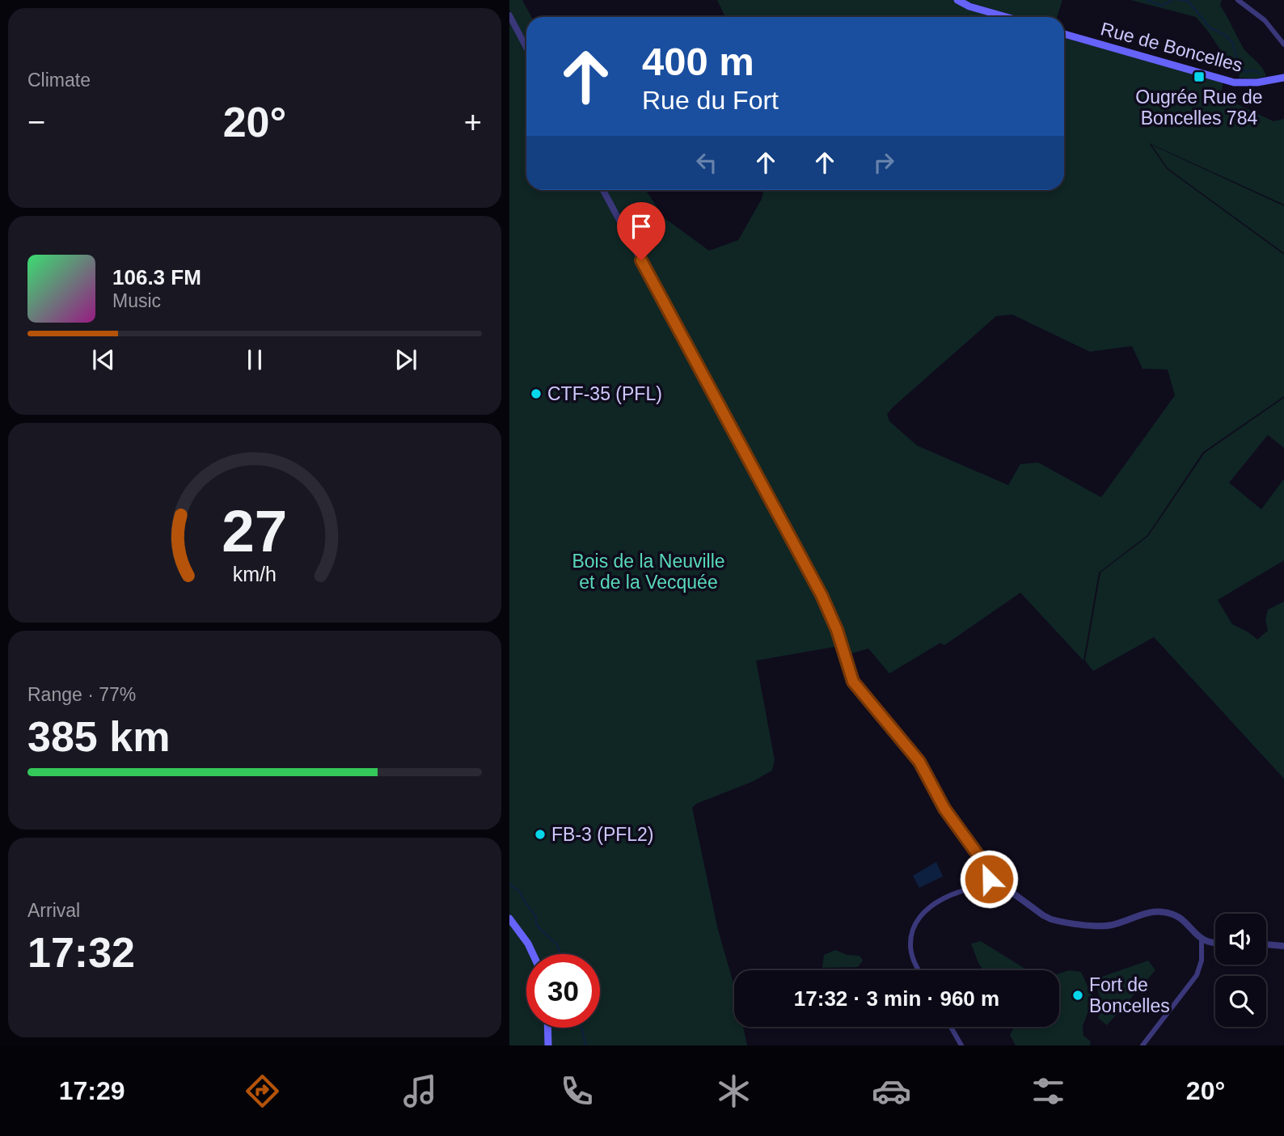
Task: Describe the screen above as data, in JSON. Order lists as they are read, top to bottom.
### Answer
{
  "streets": {
    "main road": ["Rue de Boncelles"]
  },
  "parks": ["Bois de la Neuville et de la Vecquée"],
  "places": {
    "transit": ["Ougrée Rue de Boncelles 784"],
    "other": ["CTF-35 (PFL)", "FB-3 (PFL2)", "Fort de Boncelles"]
  },
  "page": {
    "tile": [
      "Climate",
      ["Range · 77%", "385 km"],
      ["Arrival", "17:32"]
    ],
    "turn": ["400 m", "Rue du Fort"],
    "heat": ["−", "20°", "+"],
    "song": ["106.3 FM", "Music"],
    "limit": "30",
    "trip": "17:32 · 3 min · 960 m",
    "tabs": ["17:29", "20°"],
    "gauge": ["27", "km/h"]
  }
}
